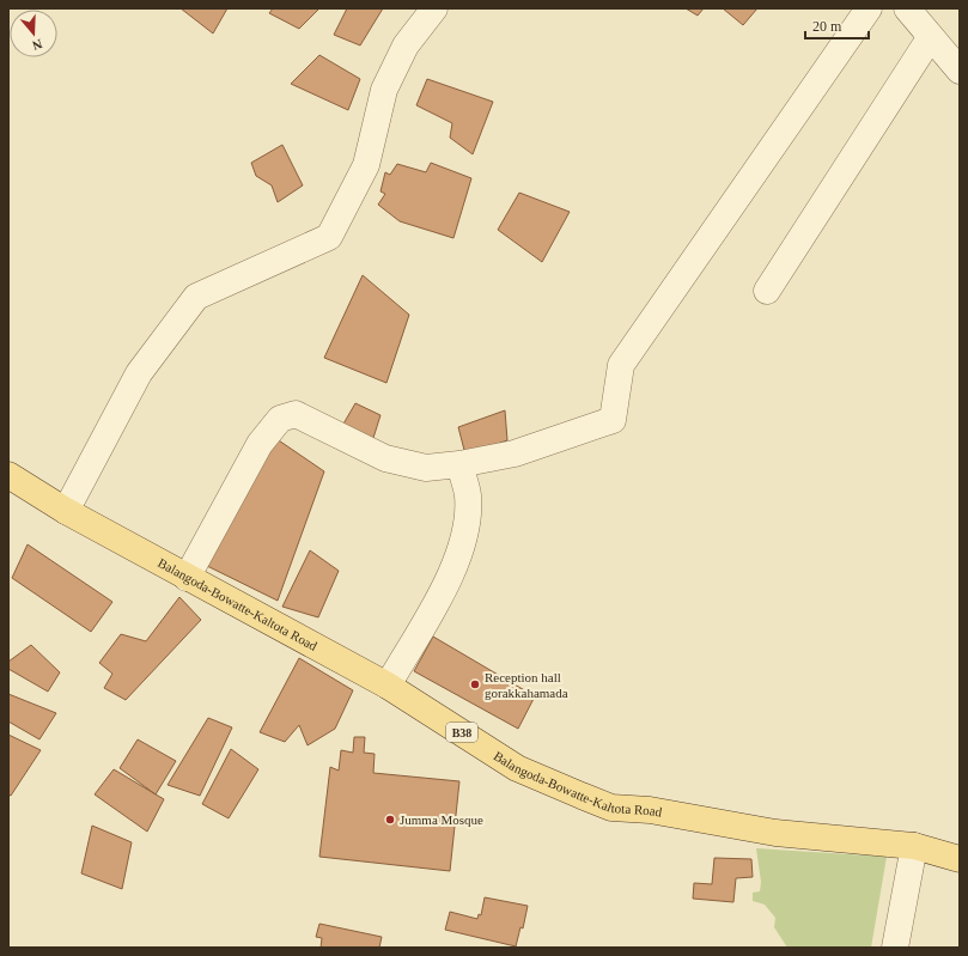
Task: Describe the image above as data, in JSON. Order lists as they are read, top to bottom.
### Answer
{
  "streets": {
    "main road": ["Balangoda-Bowatte-Kaltota Road", "B38"]
  },
  "places": ["Reception hall gorakkahamada", "Jumma Mosque"],
  "scale_bar": "20 m",
  "north": "bottom"
}
